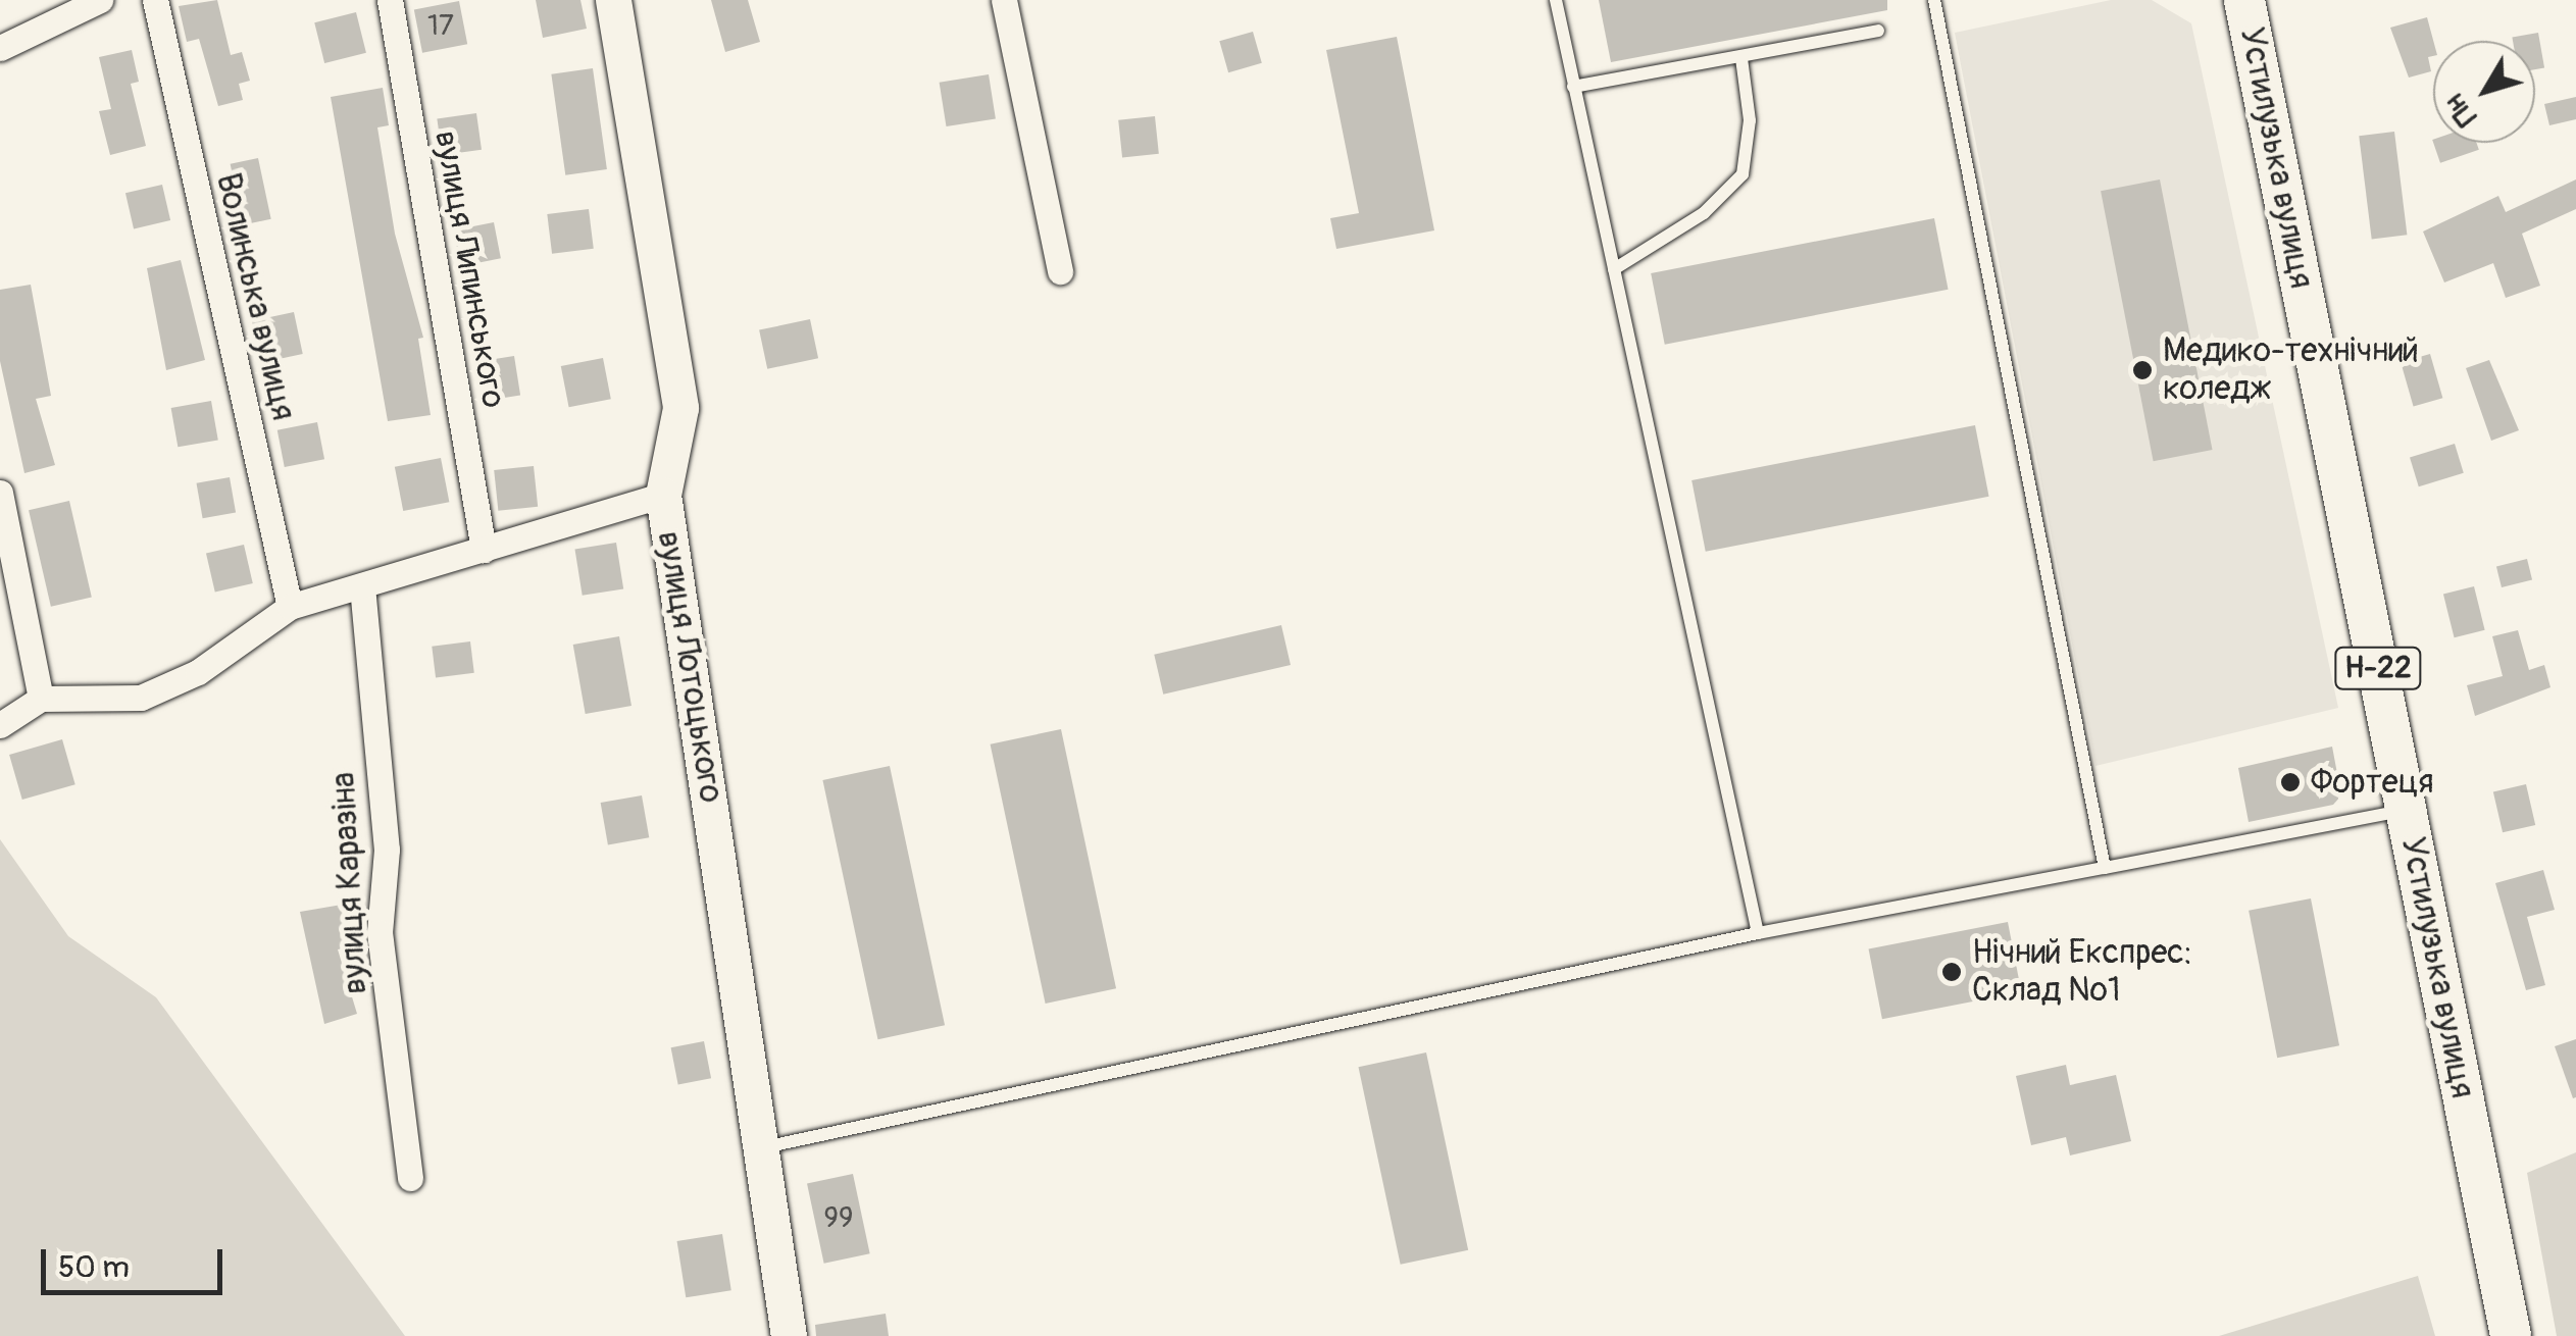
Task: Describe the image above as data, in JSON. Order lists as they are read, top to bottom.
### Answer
{
  "streets": {
    "main road": ["Устилузька вулиця", "Н-22"],
    "street": [
      "вулиця Липинського",
      "Волинська вулиця",
      "вулиця Лотоцького",
      "вулиця Каразіна"
    ]
  },
  "places": ["Медико-технічний коледж", "Фортеця", "Нічний Експрес: Склад №1"],
  "house_numbers": ["17", "99"],
  "scale_bar": "50 m",
  "north": "bottom left"
}
